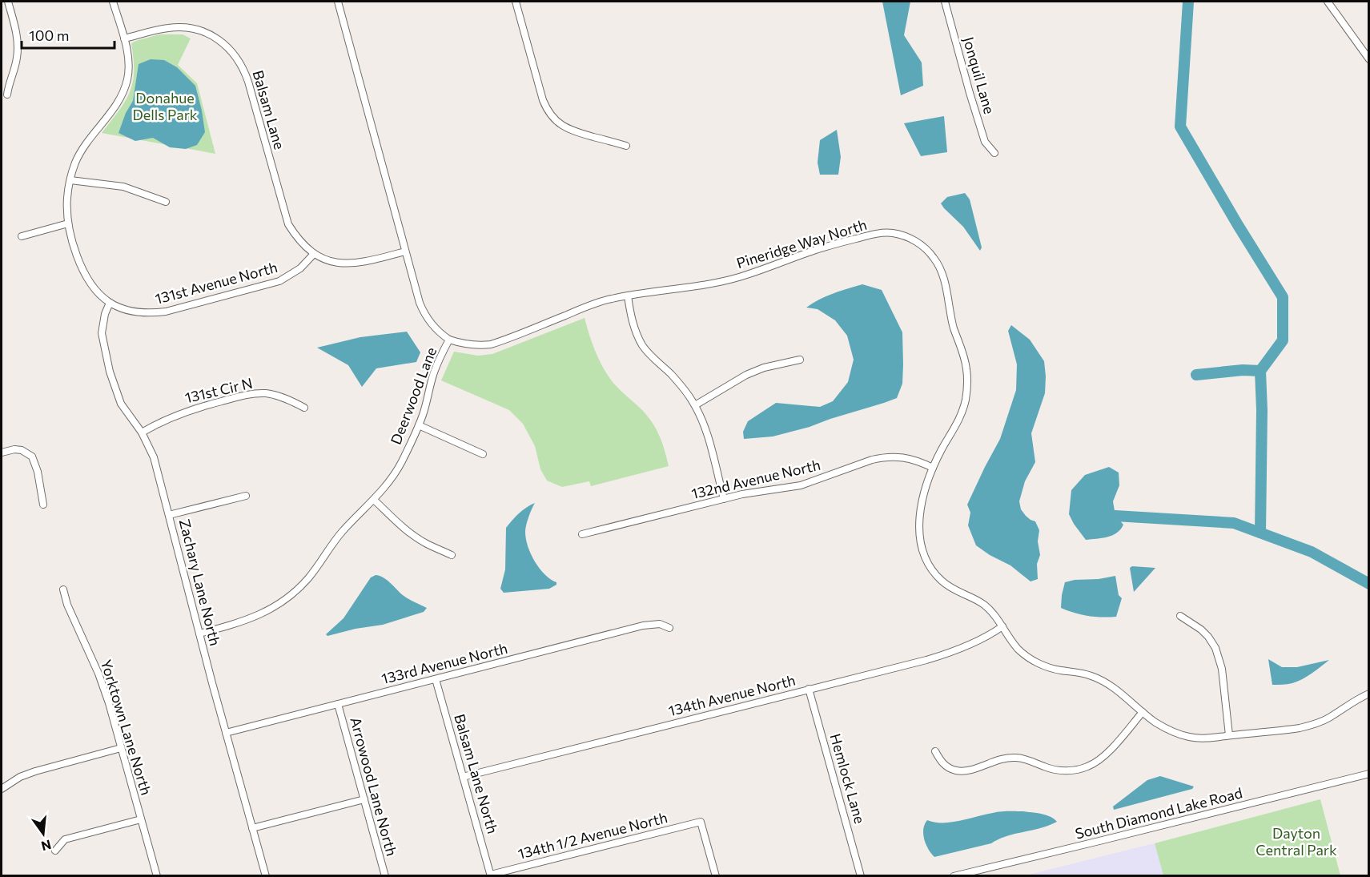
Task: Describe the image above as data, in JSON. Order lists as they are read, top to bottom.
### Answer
{
  "streets": {
    "street": [
      "Jonquil Lane",
      "Balsam Lane",
      "Pineridge Way North",
      "131st Avenue North",
      "131st Cir N",
      "Deerwood Lane",
      "132nd Avenue North",
      "Zachary Lane North",
      "133rd Avenue North",
      "134th Avenue North",
      "Yorktown Lane North",
      "Balsam Lane North",
      "Hemlock Lane",
      "Arrowood Lane North",
      "South Diamond Lake Road",
      "134th 1/2 Avenue North"
    ]
  },
  "crossings": [
    ["Balsam Lane", "131st Avenue North"],
    ["Pineridge Way North", "Deerwood Lane"],
    ["Pineridge Way North", "132nd Avenue North"],
    ["Pineridge Way North", "134th Avenue North"],
    ["131st Avenue North", "Zachary Lane North"],
    ["131st Cir N", "Zachary Lane North"],
    ["Deerwood Lane", "Zachary Lane North"],
    ["Zachary Lane North", "133rd Avenue North"],
    ["133rd Avenue North", "Balsam Lane North"],
    ["133rd Avenue North", "Arrowood Lane North"],
    ["134th Avenue North", "Balsam Lane North"],
    ["134th Avenue North", "Hemlock Lane"],
    ["Balsam Lane North", "134th 1/2 Avenue North"]
  ],
  "parks": ["Donahue Dells Park", "Dayton Central Park"],
  "scale_bar": "100 m",
  "north": "bottom"
}
